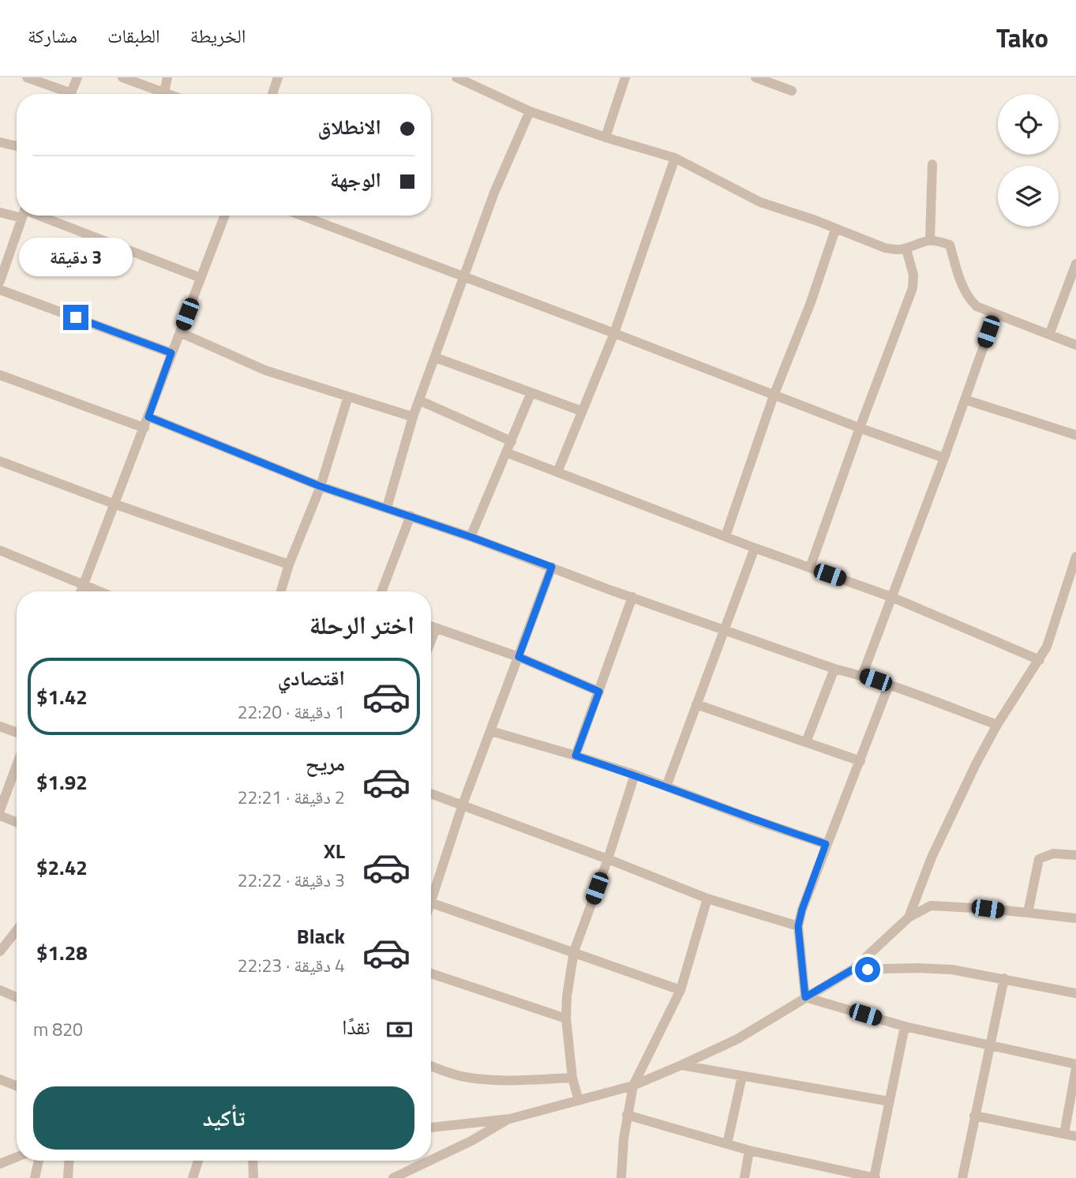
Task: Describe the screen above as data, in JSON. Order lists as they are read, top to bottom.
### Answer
{
  "page": {
    "header": "Tako",
    "nav": ["الخريطة", "الطبقات", "مشاركة"],
    "banner": ["الانطلاق", "الوجهة"],
    "bubble": "3 دقيقة",
    "heading": "اختر الرحلة",
    "list": [
      {
        "name": "اقتصادي",
        "note": "1 دقيقة · 22:20",
        "value": "$1.42"
      },
      {
        "name": "مريح",
        "note": "2 دقيقة · 22:21",
        "value": "$1.92"
      },
      {
        "name": "XL",
        "note": "3 دقيقة · 22:22",
        "value": "$2.42"
      },
      {
        "name": "Black",
        "note": "4 دقيقة · 22:23",
        "value": "$1.28"
      }
    ],
    "pay": ["نقدًا", "820 m"],
    "buttons": "تأكيد"
  }
}
